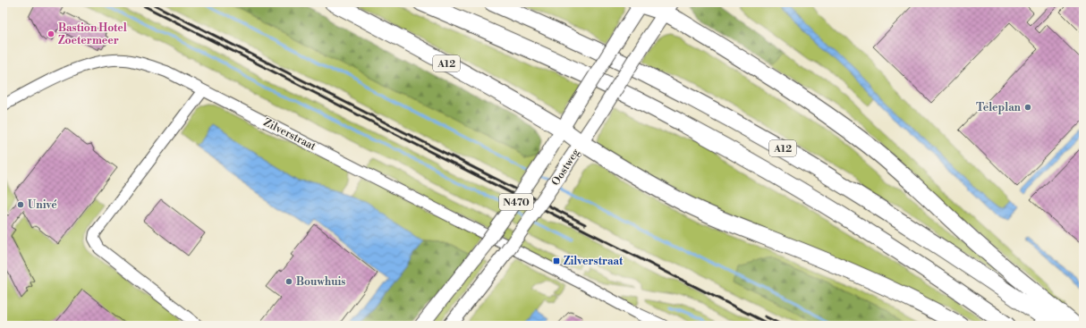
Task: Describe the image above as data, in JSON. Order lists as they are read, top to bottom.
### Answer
{
  "streets": {
    "highway": ["A12"],
    "main road": ["Oostweg", "N470"],
    "street": ["Zilverstraat"]
  },
  "crossings": [
    ["A12", "Oostweg"]
  ],
  "places": {
    "other": [
      "Bastion Hotel Zoetermeer",
      "Teleplan",
      "Univé",
      "Bouwhuis"
    ],
    "transit": ["Zilverstraat"]
  }
}
